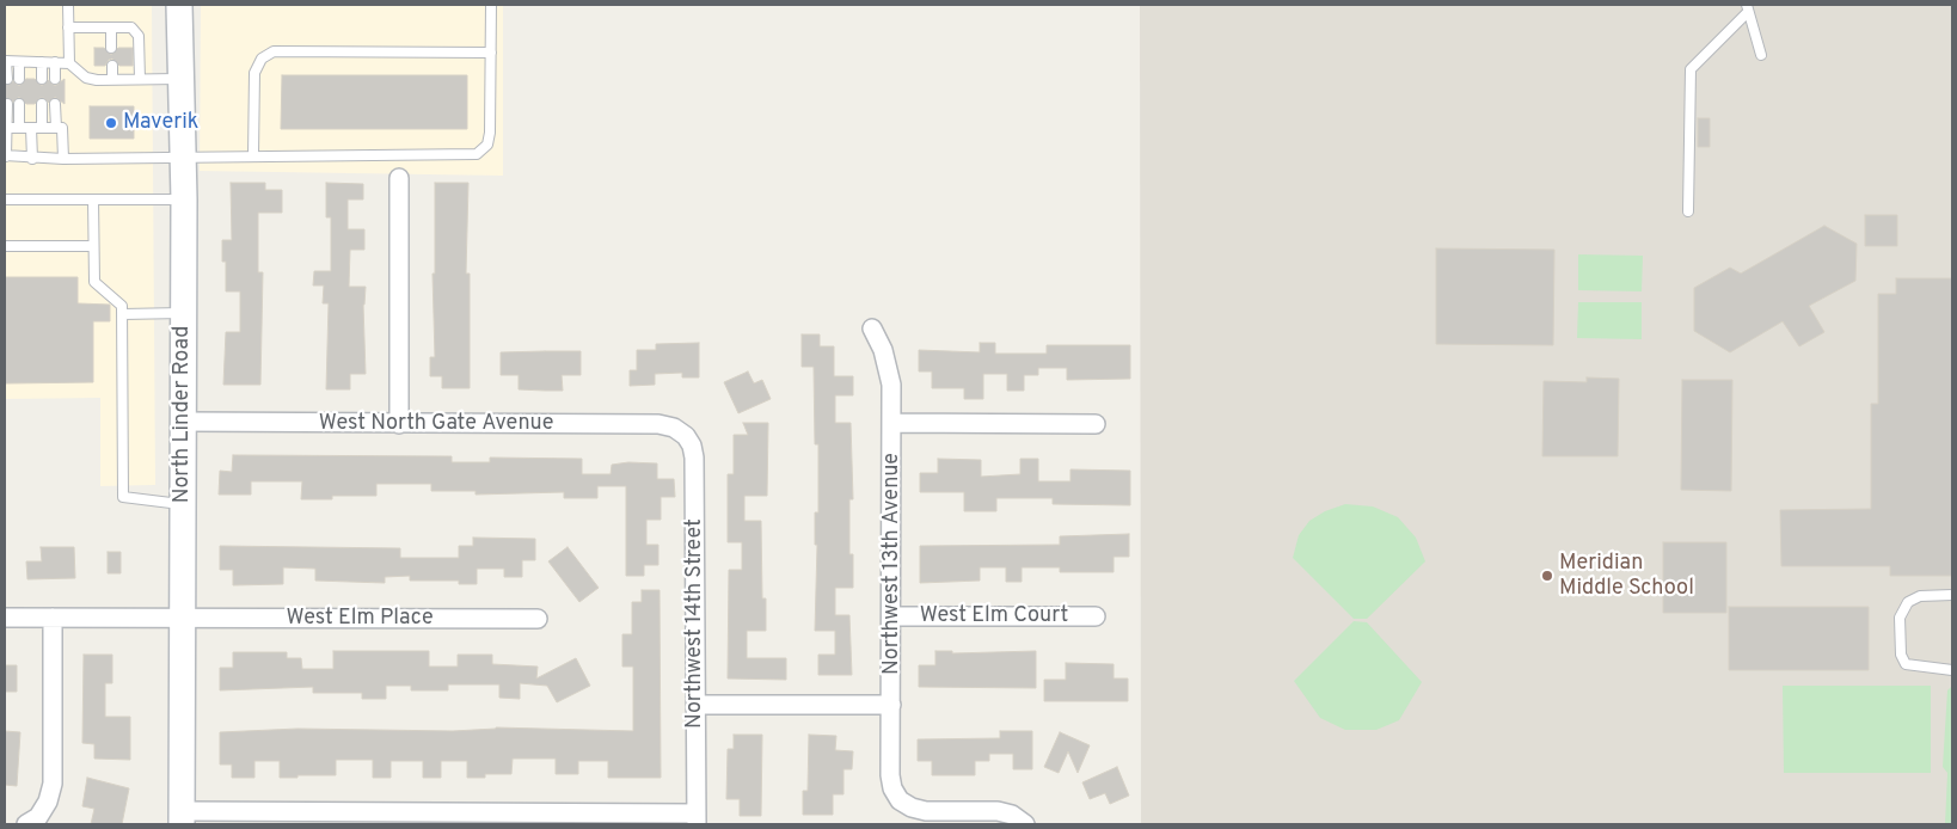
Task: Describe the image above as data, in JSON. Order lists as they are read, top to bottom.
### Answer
{
  "streets": {
    "main road": ["North Linder Road"],
    "street": [
      "West North Gate Avenue",
      "Northwest 13th Avenue",
      "West Elm Court",
      "West Elm Place",
      "Northwest 14th Street"
    ]
  },
  "crossings": [
    ["North Linder Road", "West North Gate Avenue"],
    ["North Linder Road", "West Elm Place"],
    ["West North Gate Avenue", "Northwest 14th Street"],
    ["Northwest 13th Avenue", "West Elm Court"]
  ],
  "places": ["Maverik", "Meridian Middle School"]
}
